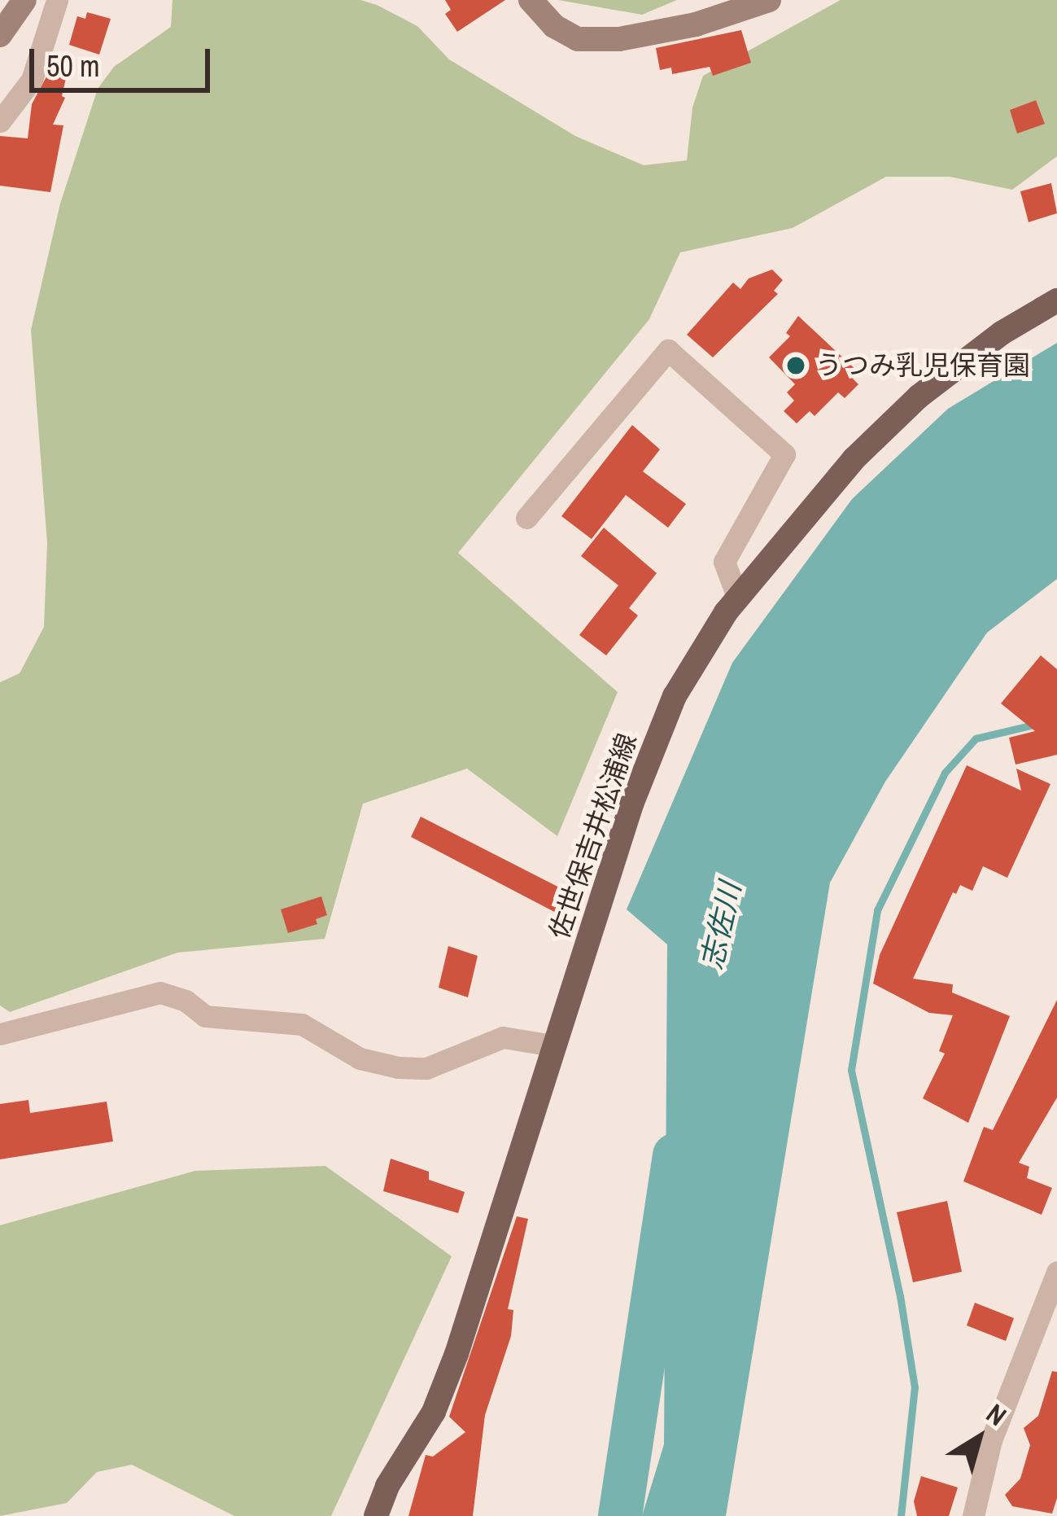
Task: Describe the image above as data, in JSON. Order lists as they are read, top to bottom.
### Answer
{
  "streets": {
    "main road": ["佐世保吉井松浦線"]
  },
  "water": ["志佐川"],
  "places": ["うつみ乳児保育園"],
  "scale_bar": "50 m",
  "north": "top right"
}
